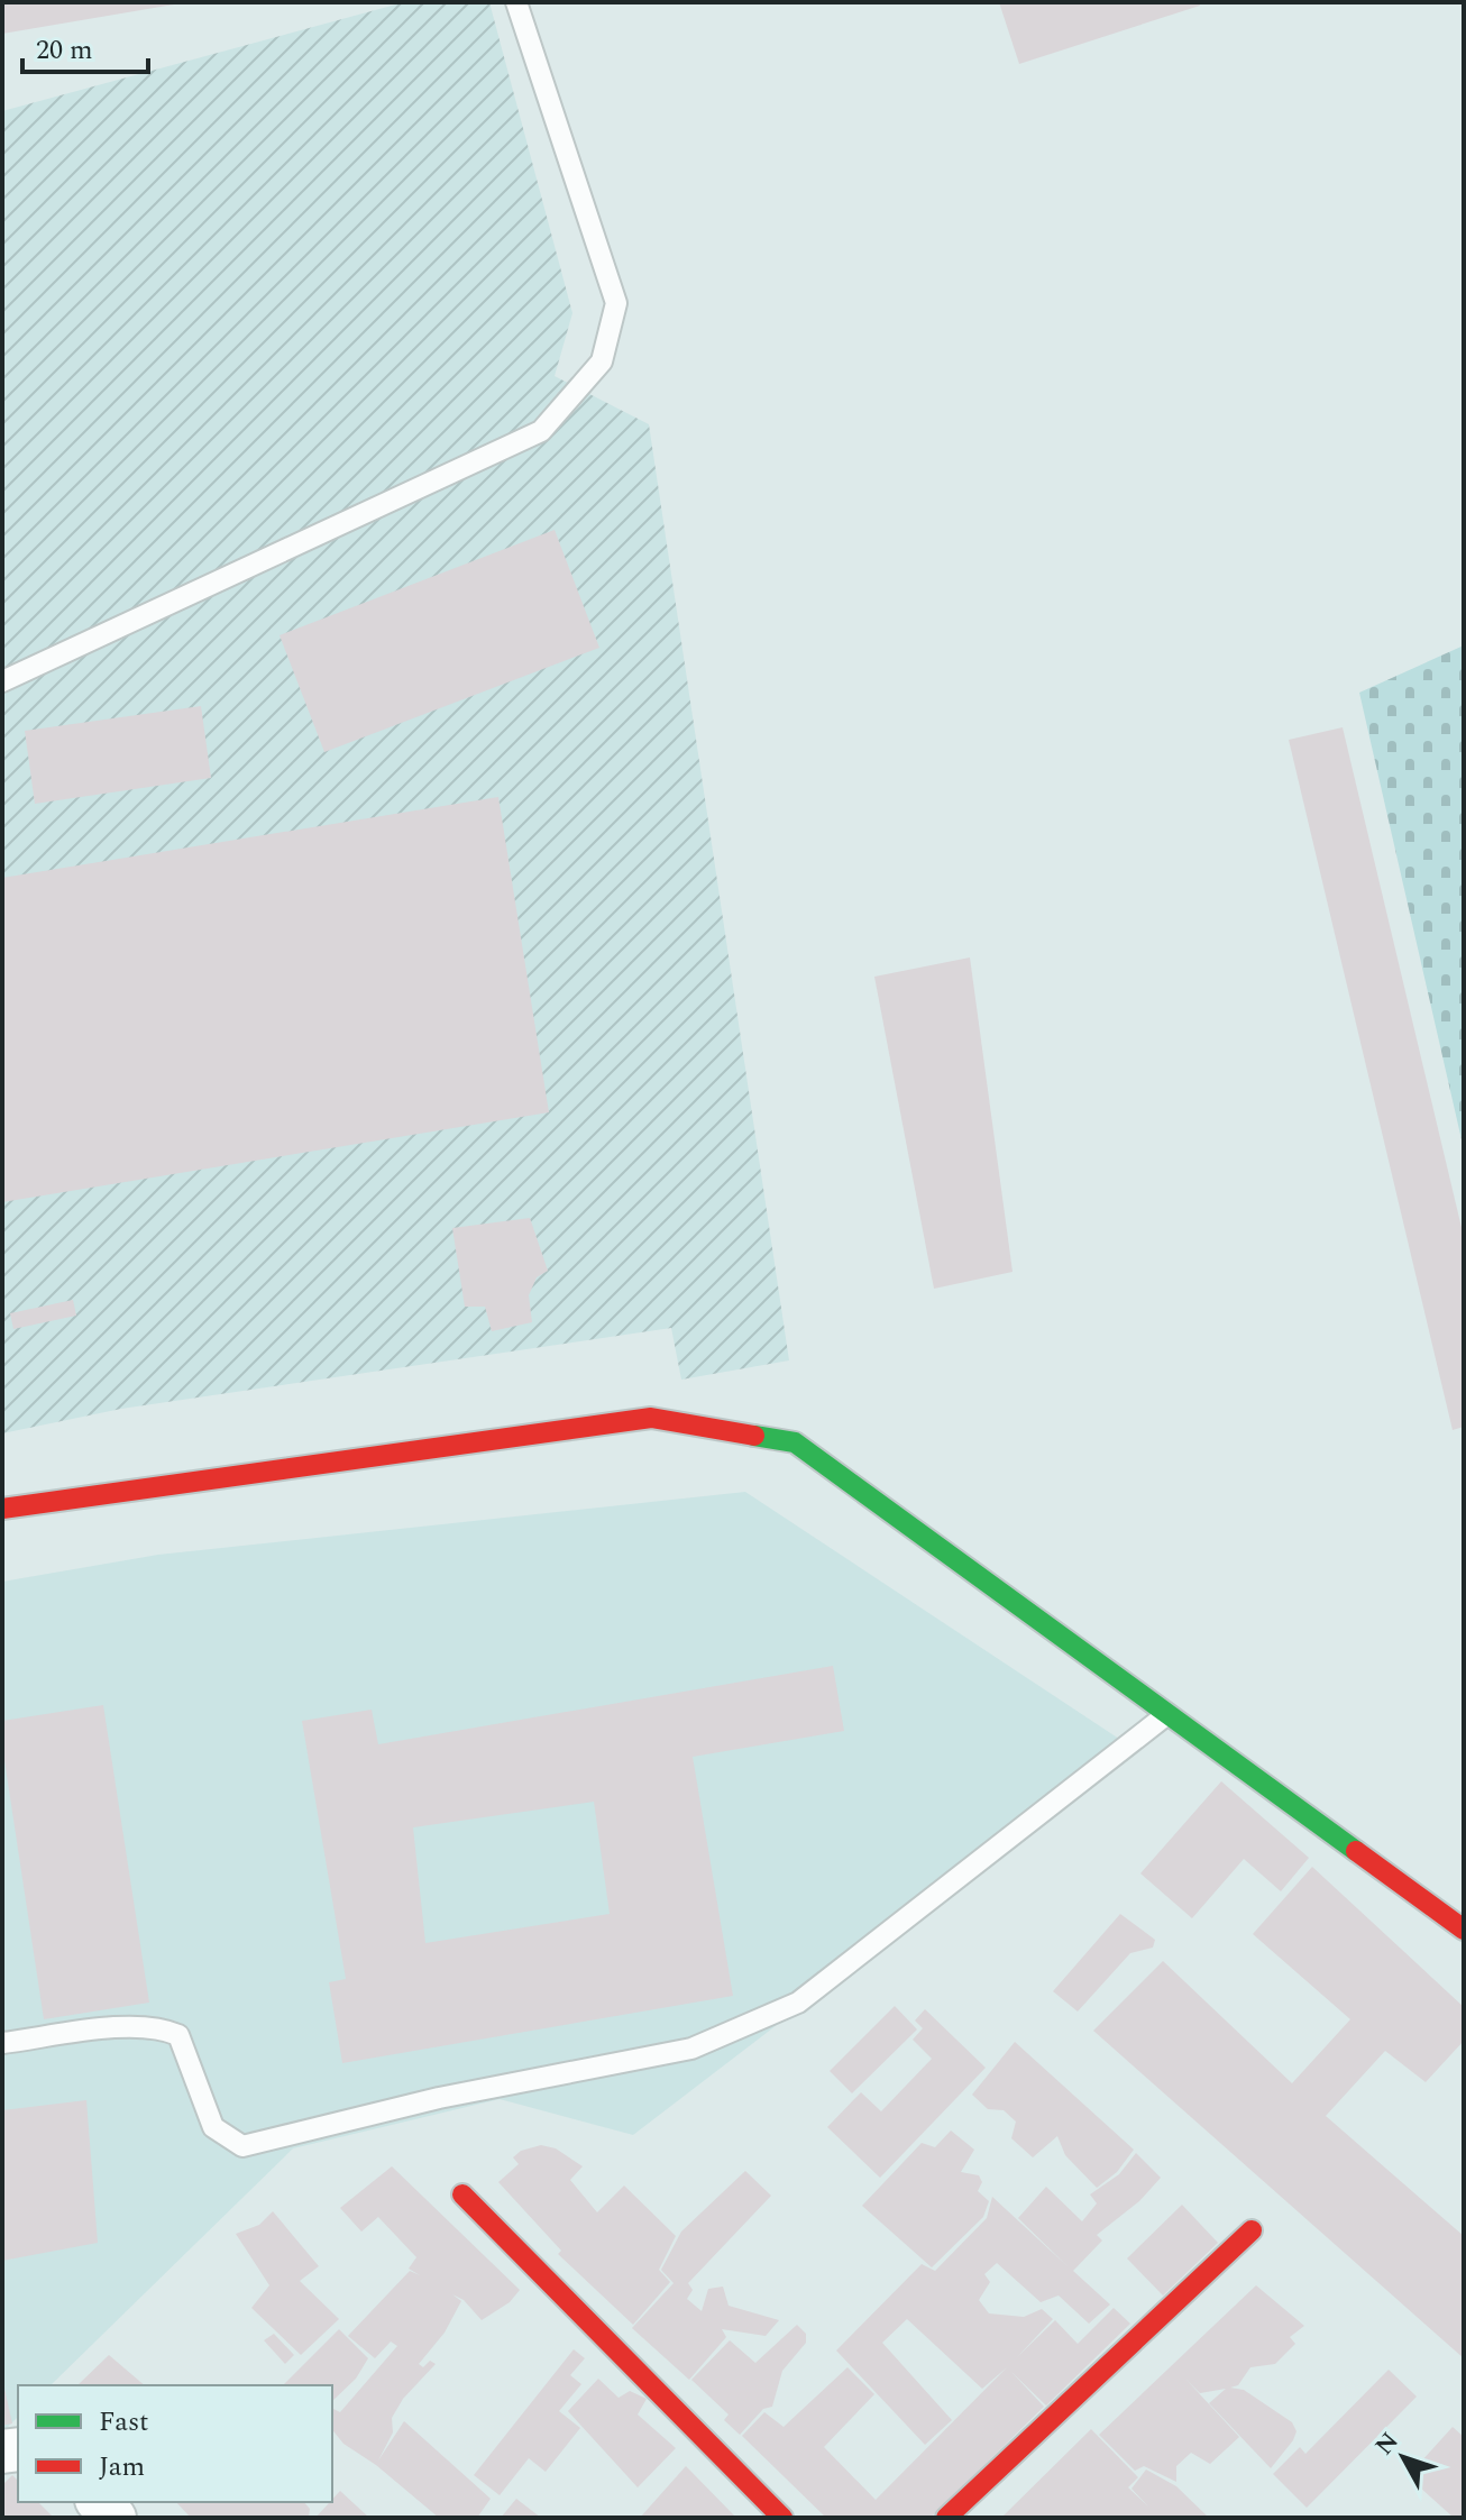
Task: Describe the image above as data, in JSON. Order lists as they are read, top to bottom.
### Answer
{
  "legend": ["Fast", "Jam"],
  "scale_bar": "20 m",
  "north": "top left"
}
